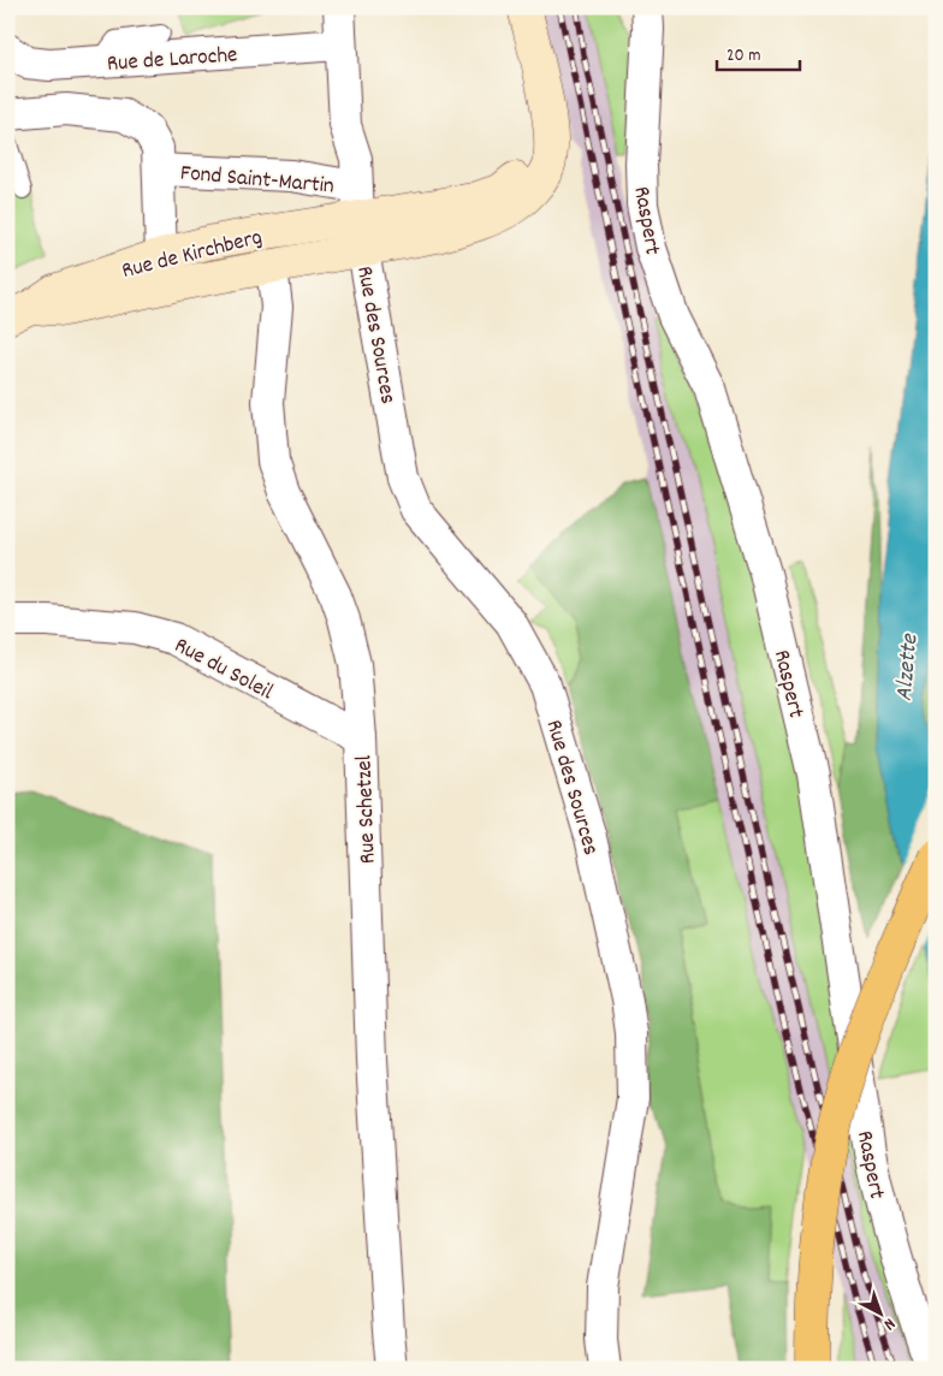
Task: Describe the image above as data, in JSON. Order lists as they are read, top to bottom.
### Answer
{
  "streets": {
    "main road": ["Rue de Kirchberg"],
    "street": [
      "Rue de Laroche",
      "Fond Saint-Martin",
      "Raspert",
      "Rue des Sources",
      "Rue du Soleil",
      "Rue Schetzel"
    ]
  },
  "crossings": [
    ["Fond Saint-Martin", "Rue de Kirchberg"],
    ["Rue de Kirchberg", "Rue des Sources"],
    ["Rue de Kirchberg", "Rue Schetzel"],
    ["Rue du Soleil", "Rue Schetzel"]
  ],
  "water": ["Alzette"],
  "scale_bar": "20 m",
  "north": "bottom right"
}
